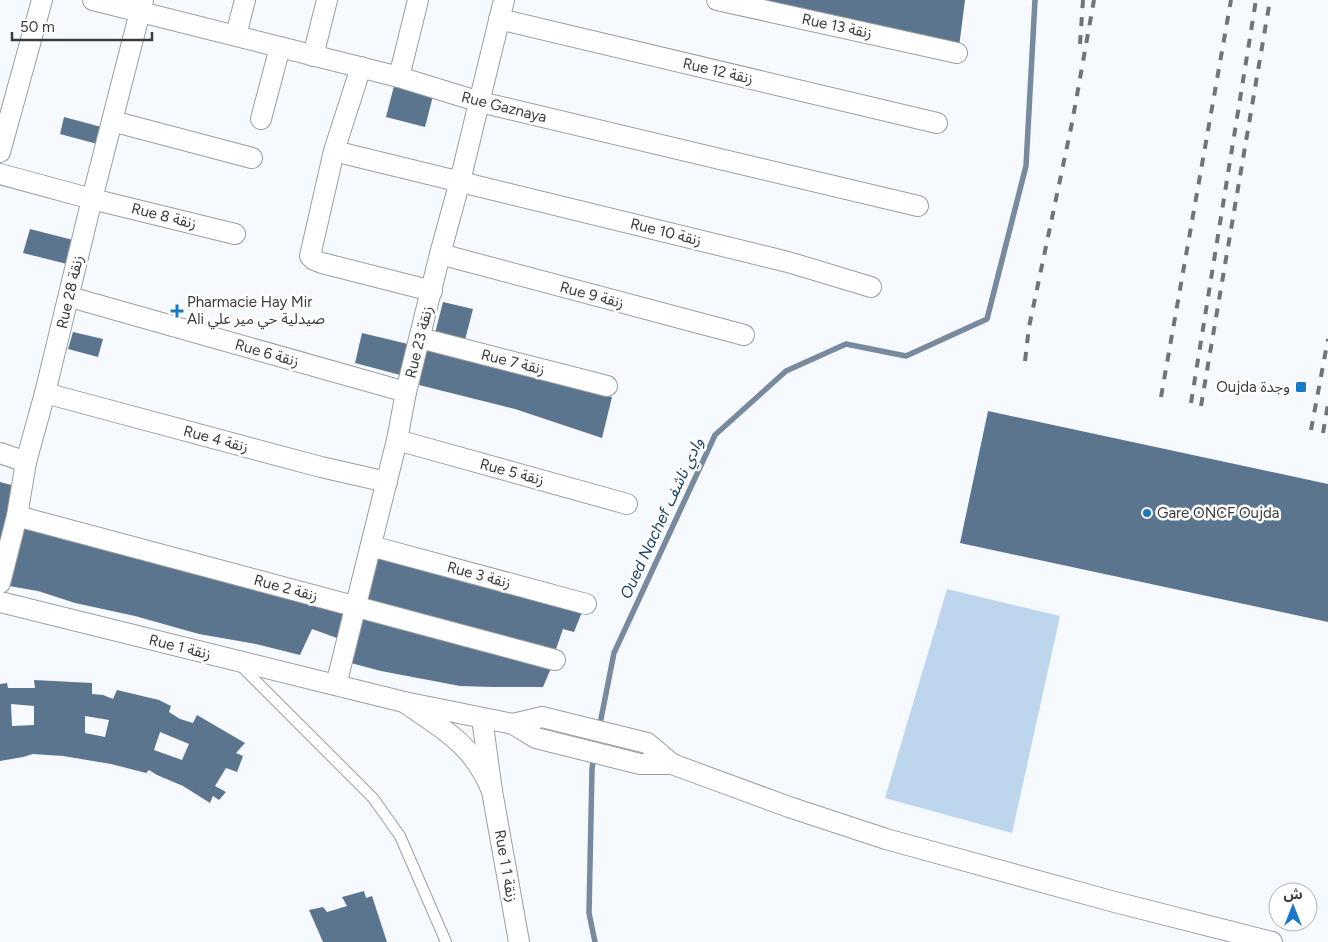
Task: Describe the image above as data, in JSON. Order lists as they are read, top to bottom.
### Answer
{
  "streets": {
    "street": [
      "Rue 13 زنقة",
      "Rue 12 زنقة",
      "Rue Gaznaya",
      "Rue 8 زنقة",
      "Rue 10 زنقة",
      "Rue 28 زنقة",
      "Rue 9 زنقة",
      "Rue 23 زنقة",
      "Rue 6 زنقة",
      "Rue 7 زنقة",
      "Rue 4 زنقة",
      "Rue 5 زنقة",
      "Rue 3 زنقة",
      "Rue 2 زنقة",
      "Rue زنقة 1",
      "Rue 1 زنقة 1"
    ]
  },
  "crossings": [
    ["Rue 12 زنقة", "Rue 23 زنقة"],
    ["Rue Gaznaya", "Rue 28 زنقة"],
    ["Rue Gaznaya", "Rue 23 زنقة"],
    ["Rue 8 زنقة", "Rue 28 زنقة"],
    ["Rue 10 زنقة", "Rue 23 زنقة"],
    ["Rue 28 زنقة", "Rue 6 زنقة"],
    ["Rue 28 زنقة", "Rue 4 زنقة"],
    ["Rue 28 زنقة", "Rue 2 زنقة"],
    ["Rue 9 زنقة", "Rue 23 زنقة"],
    ["Rue 23 زنقة", "Rue 6 زنقة"],
    ["Rue 23 زنقة", "Rue 7 زنقة"],
    ["Rue 23 زنقة", "Rue 4 زنقة"],
    ["Rue 23 زنقة", "Rue 5 زنقة"],
    ["Rue 23 زنقة", "Rue 3 زنقة"],
    ["Rue 23 زنقة", "Rue 2 زنقة"],
    ["Rue 23 زنقة", "Rue زنقة 1"],
    ["Rue زنقة 1", "Rue 1 زنقة 1"]
  ],
  "water": ["Oued Nachef وادي ناشف"],
  "places": {
    "health": ["Pharmacie Hay Mir Ali صيدلية حي مير علي"],
    "transit": ["Oujda وجدة"],
    "other": ["Gare ONCF Oujda"]
  },
  "scale_bar": "50 m",
  "north": "top"
}
